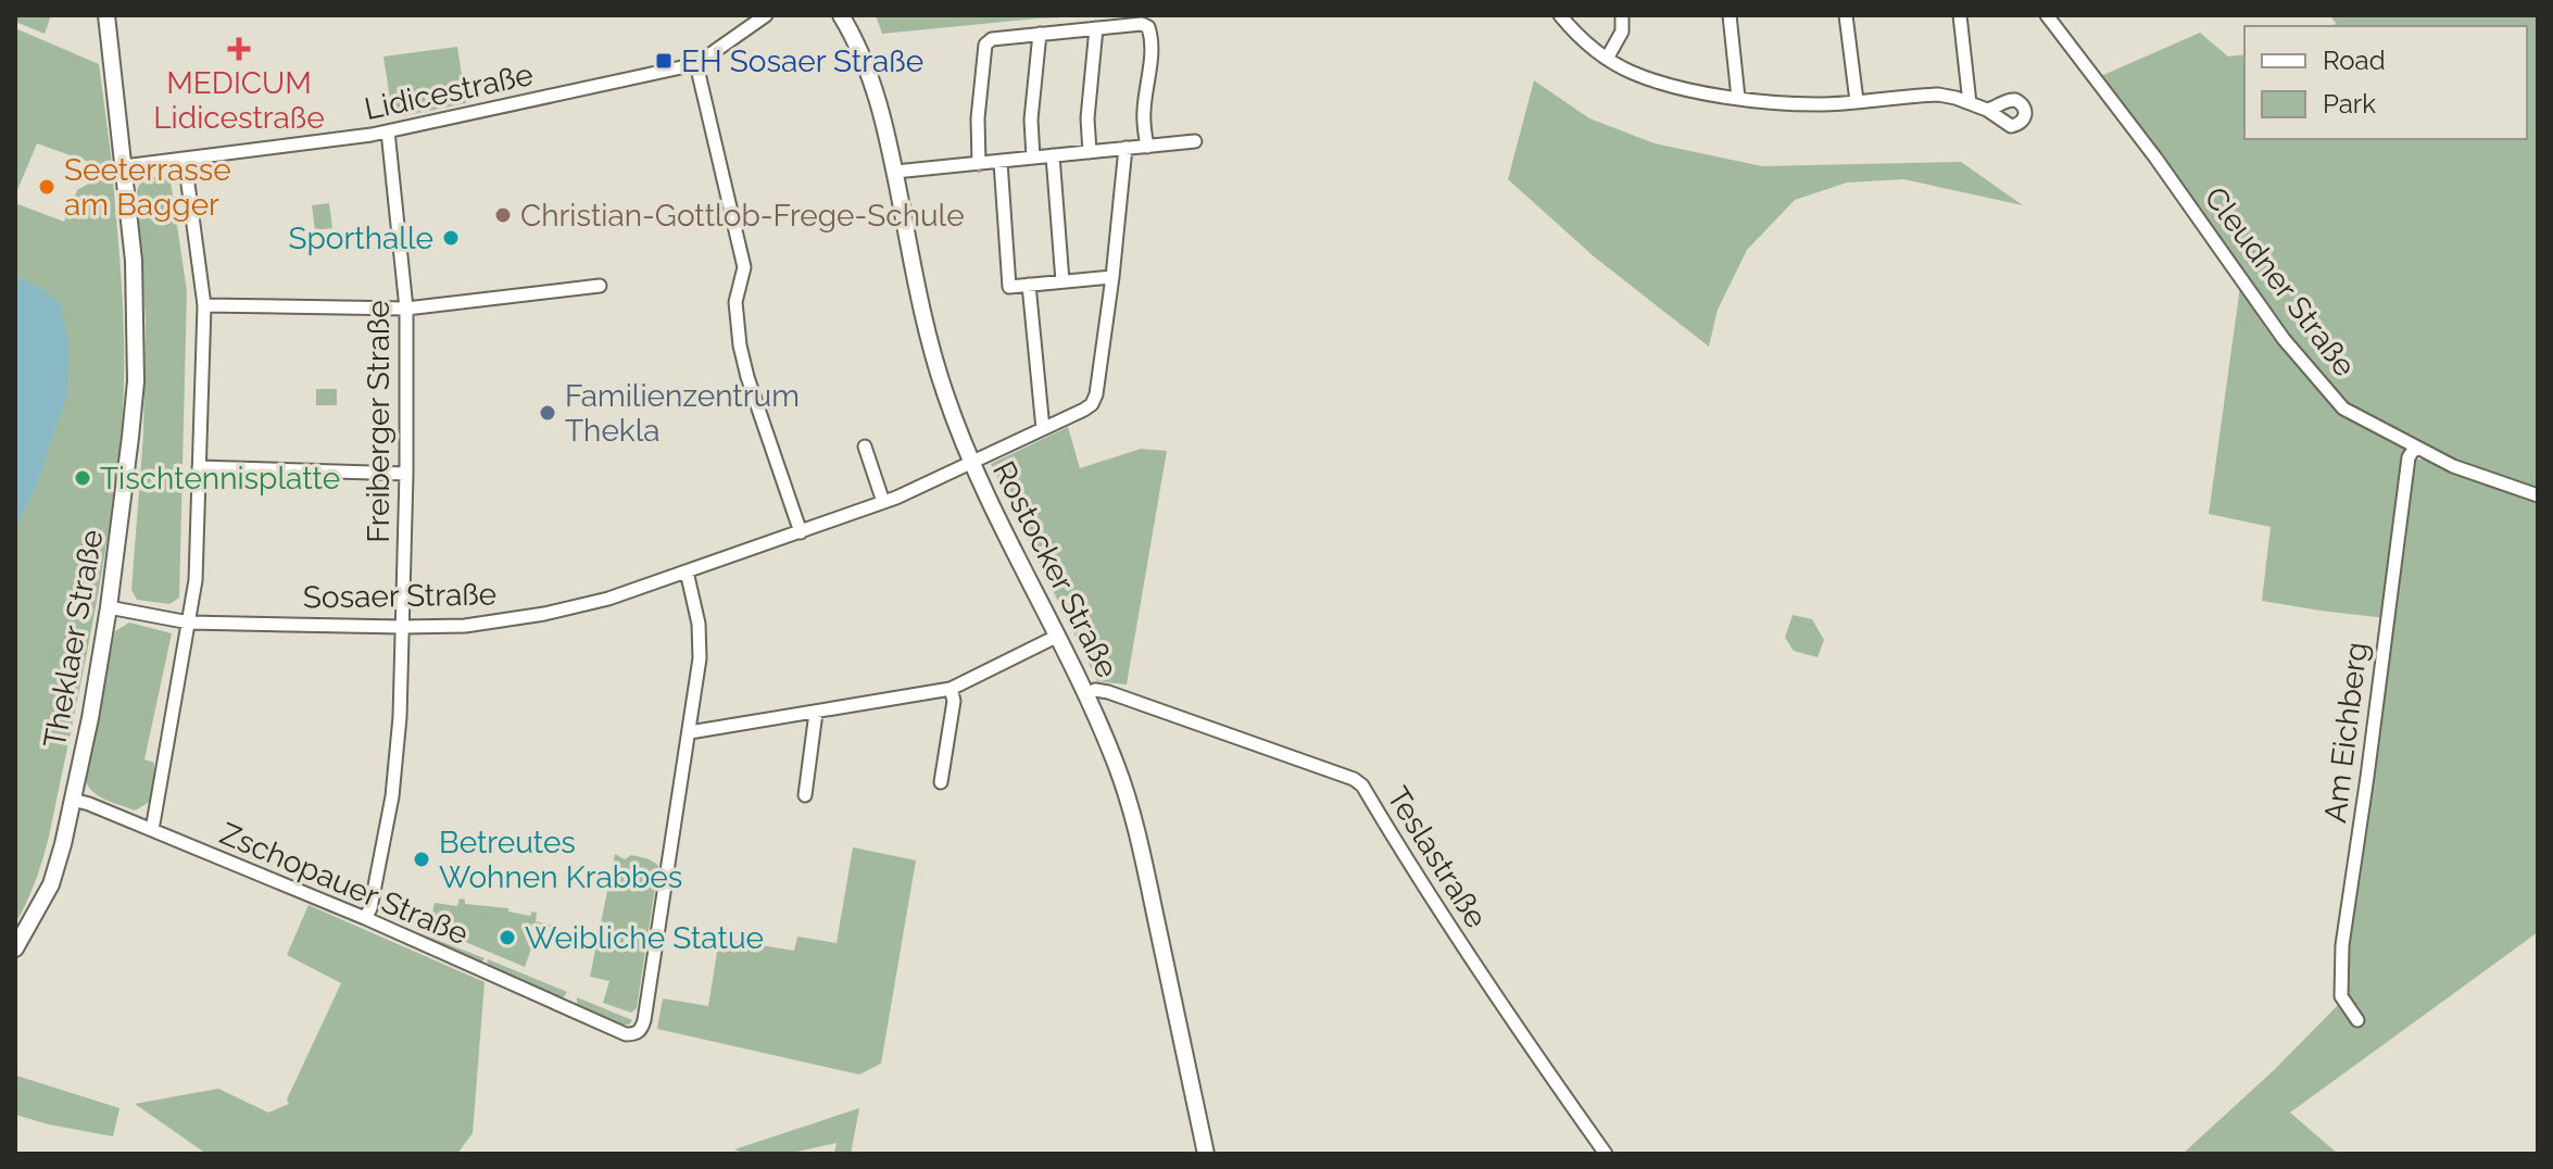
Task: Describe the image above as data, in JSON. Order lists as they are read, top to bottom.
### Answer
{
  "streets": {
    "main road": ["Rostocker Straße", "Theklaer Straße"],
    "street": [
      "Lidicestraße",
      "Cleudner Straße",
      "Freiberger Straße",
      "Sosaer Straße",
      "Am Eichberg",
      "Teslastraße",
      "Zschopauer Straße"
    ]
  },
  "crossings": [
    ["Lidicestraße", "Freiberger Straße"],
    ["Lidicestraße", "Theklaer Straße"],
    ["Cleudner Straße", "Am Eichberg"],
    ["Freiberger Straße", "Sosaer Straße"],
    ["Freiberger Straße", "Zschopauer Straße"],
    ["Rostocker Straße", "Sosaer Straße"],
    ["Rostocker Straße", "Teslastraße"],
    ["Sosaer Straße", "Theklaer Straße"],
    ["Theklaer Straße", "Zschopauer Straße"]
  ],
  "places": {
    "health": ["MEDICUM Lidicestraße"],
    "transit": ["EH Sosaer Straße"],
    "other": [
      "Seeterrasse am Bagger",
      "Christian-Gottlob-Frege-Schule",
      "Sporthalle",
      "Familienzentrum Thekla",
      "Tischtennisplatte",
      "Betreutes Wohnen Krabbes",
      "Weibliche Statue"
    ]
  },
  "legend": ["Road", "Park"]
}
